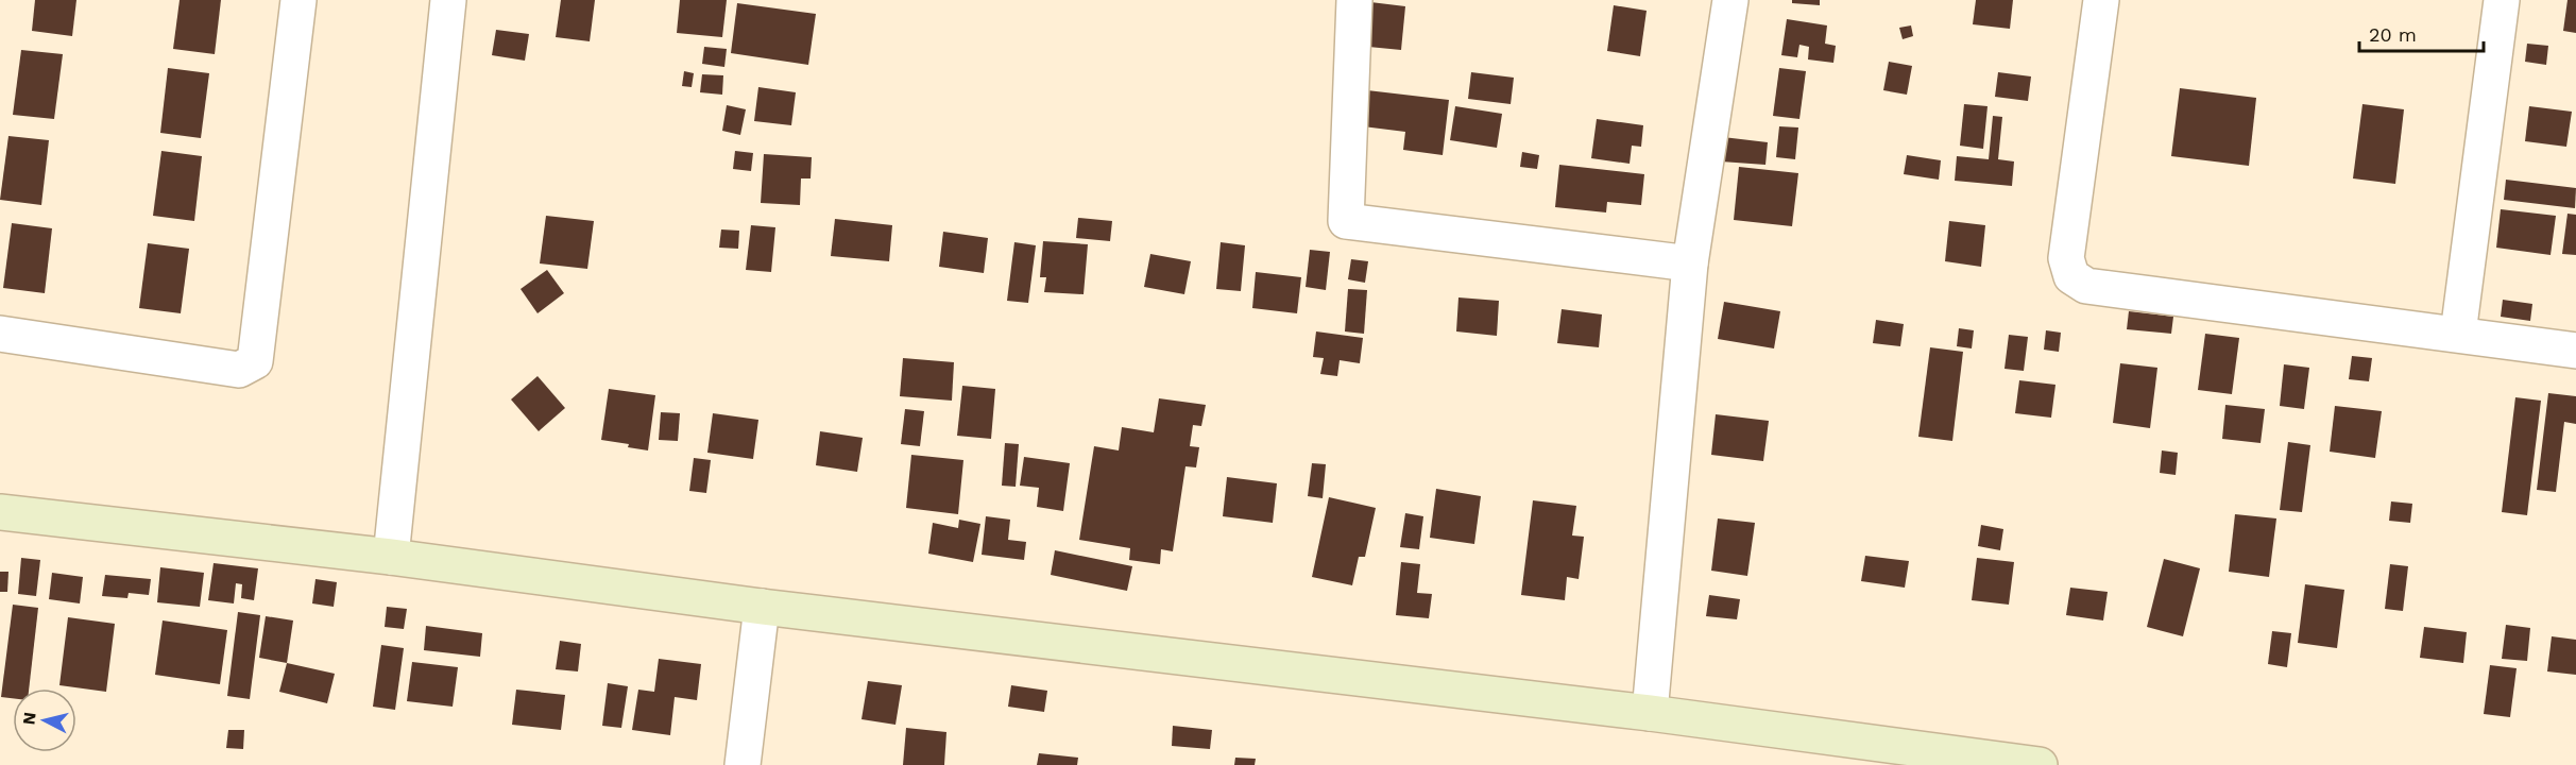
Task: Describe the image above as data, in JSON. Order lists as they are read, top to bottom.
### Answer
{
  "scale_bar": "20 m",
  "north": "left"
}
